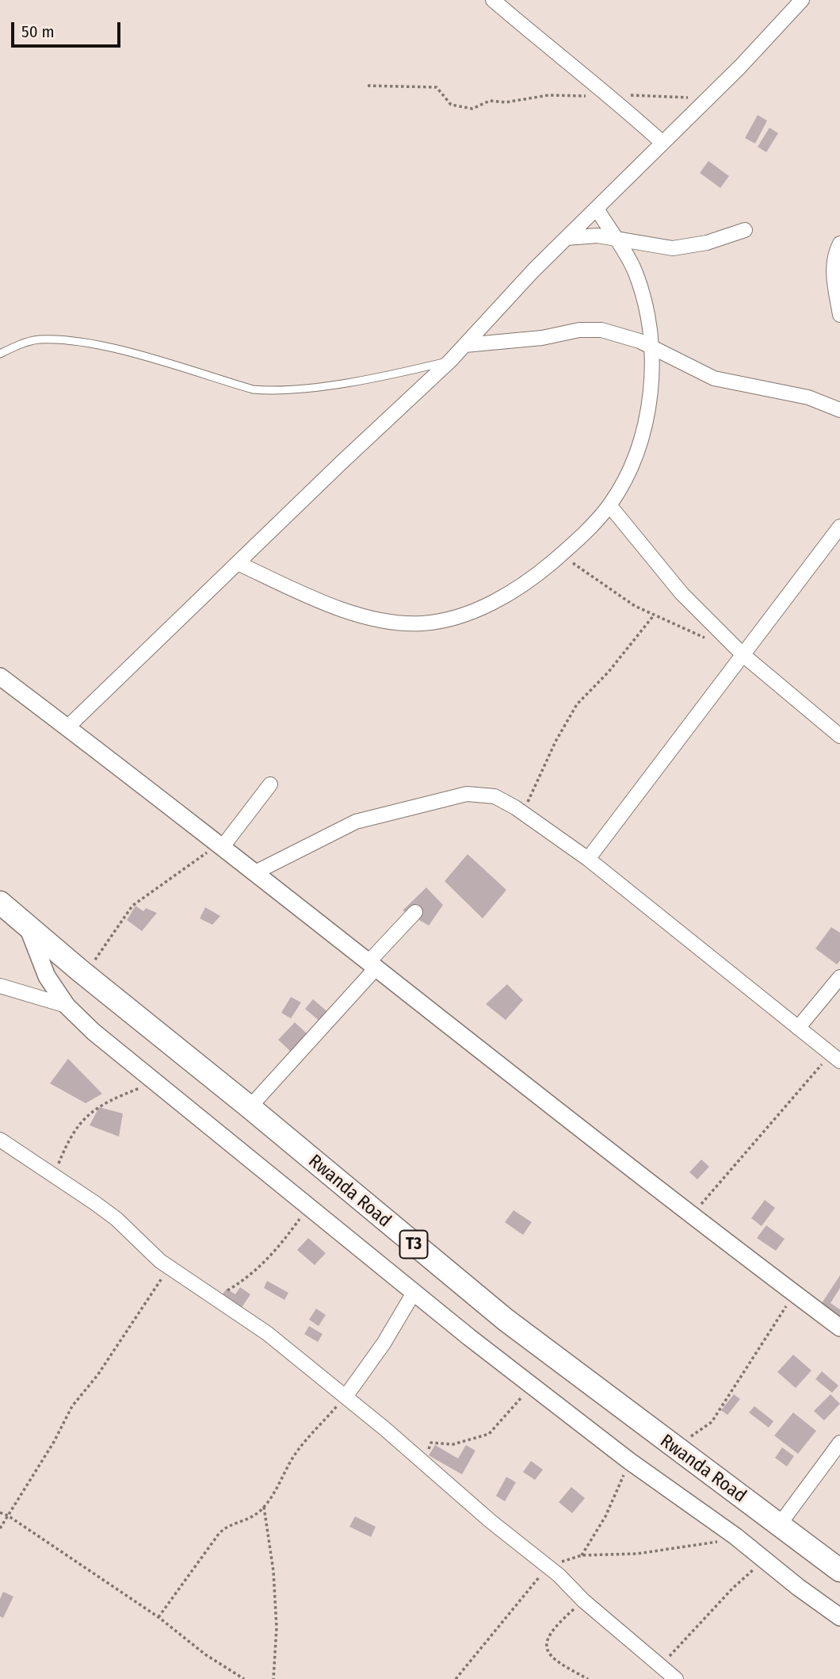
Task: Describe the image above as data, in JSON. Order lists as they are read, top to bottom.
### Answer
{
  "streets": {
    "highway": ["Rwanda Road", "T3"]
  },
  "scale_bar": "50 m"
}
